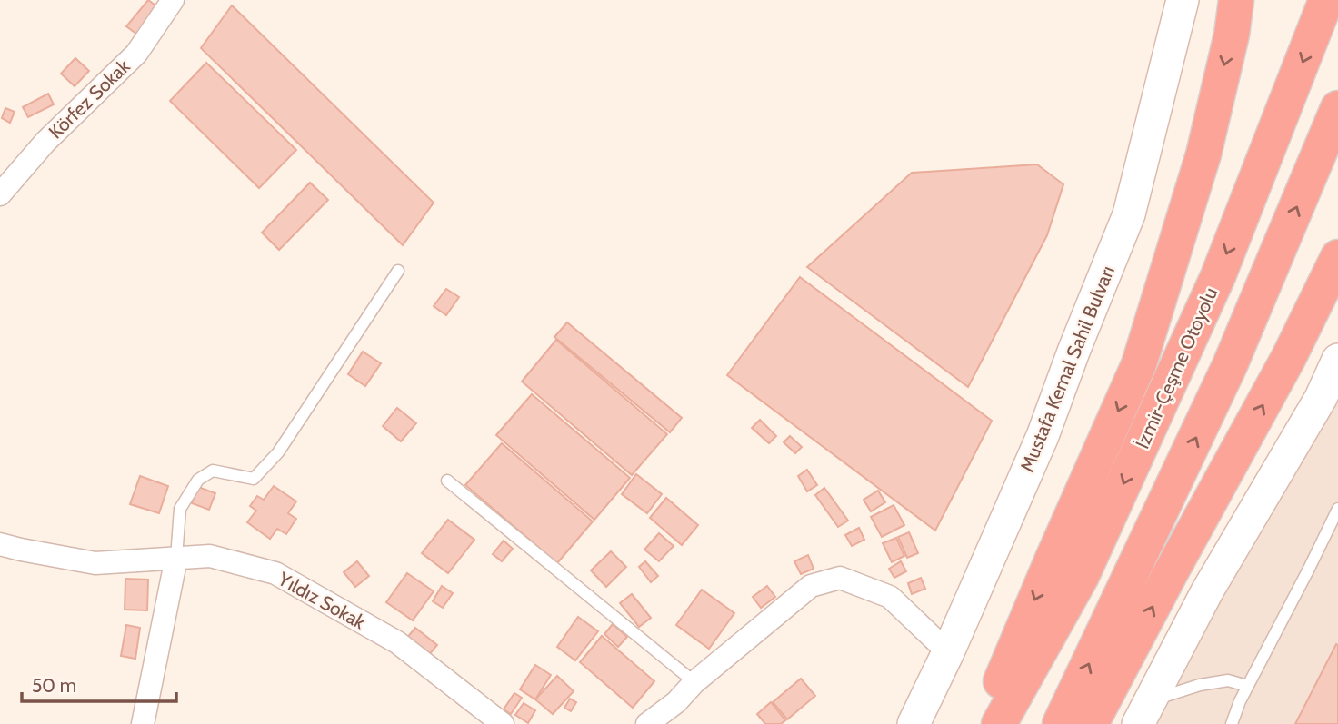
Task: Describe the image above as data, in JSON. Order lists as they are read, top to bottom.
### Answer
{
  "streets": {
    "highway": ["İzmir-Çeşme Otoyolu"],
    "main road": ["Mustafa Kemal Sahil Bulvarı"],
    "street": ["Körfez Sokak", "Yıldız Sokak"]
  },
  "scale_bar": "50 m"
}
